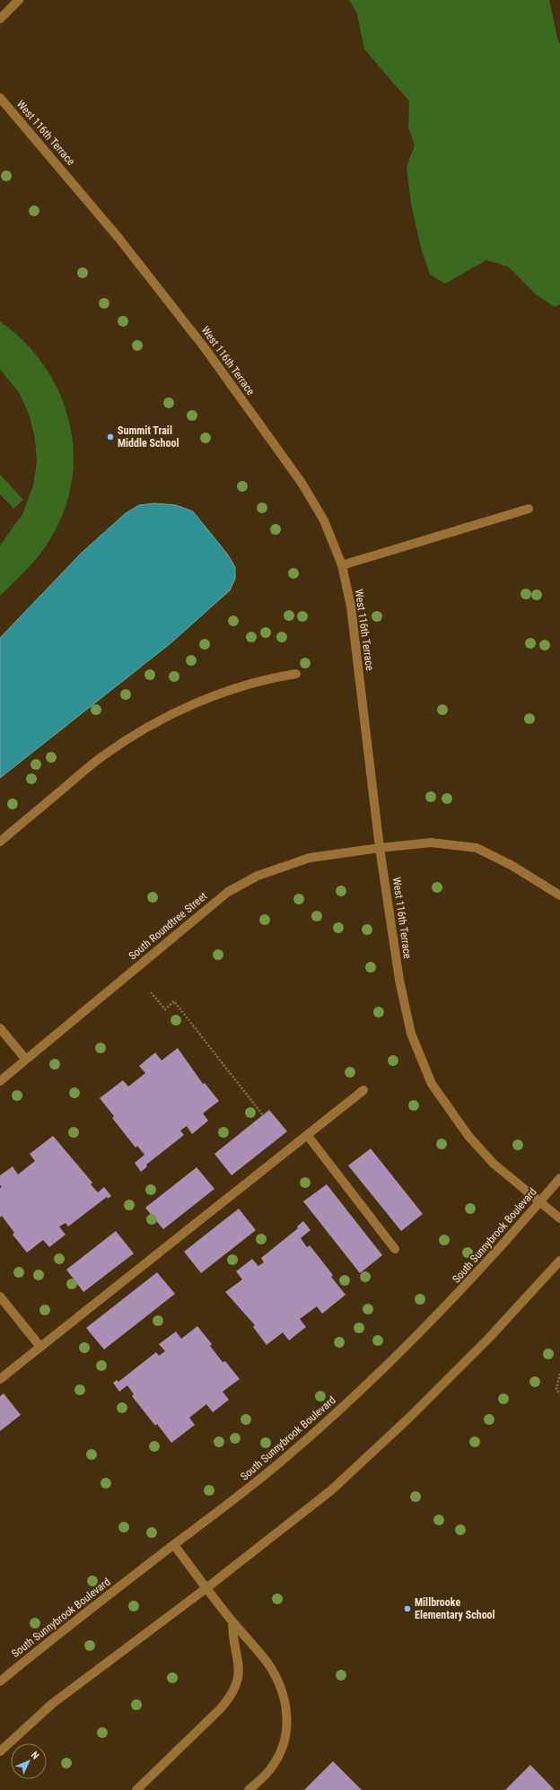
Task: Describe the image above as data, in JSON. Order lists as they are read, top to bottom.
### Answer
{
  "streets": {
    "street": ["West 116th Terrace", "South Roundtree Street", "South Sunnybrook Boulevard"]
  },
  "crossings": [
    ["West 116th Terrace", "South Roundtree Street"],
    ["West 116th Terrace", "South Sunnybrook Boulevard"]
  ],
  "places": ["Summit Trail Middle School", "Millbrooke Elementary School"],
  "north": "top right"
}
